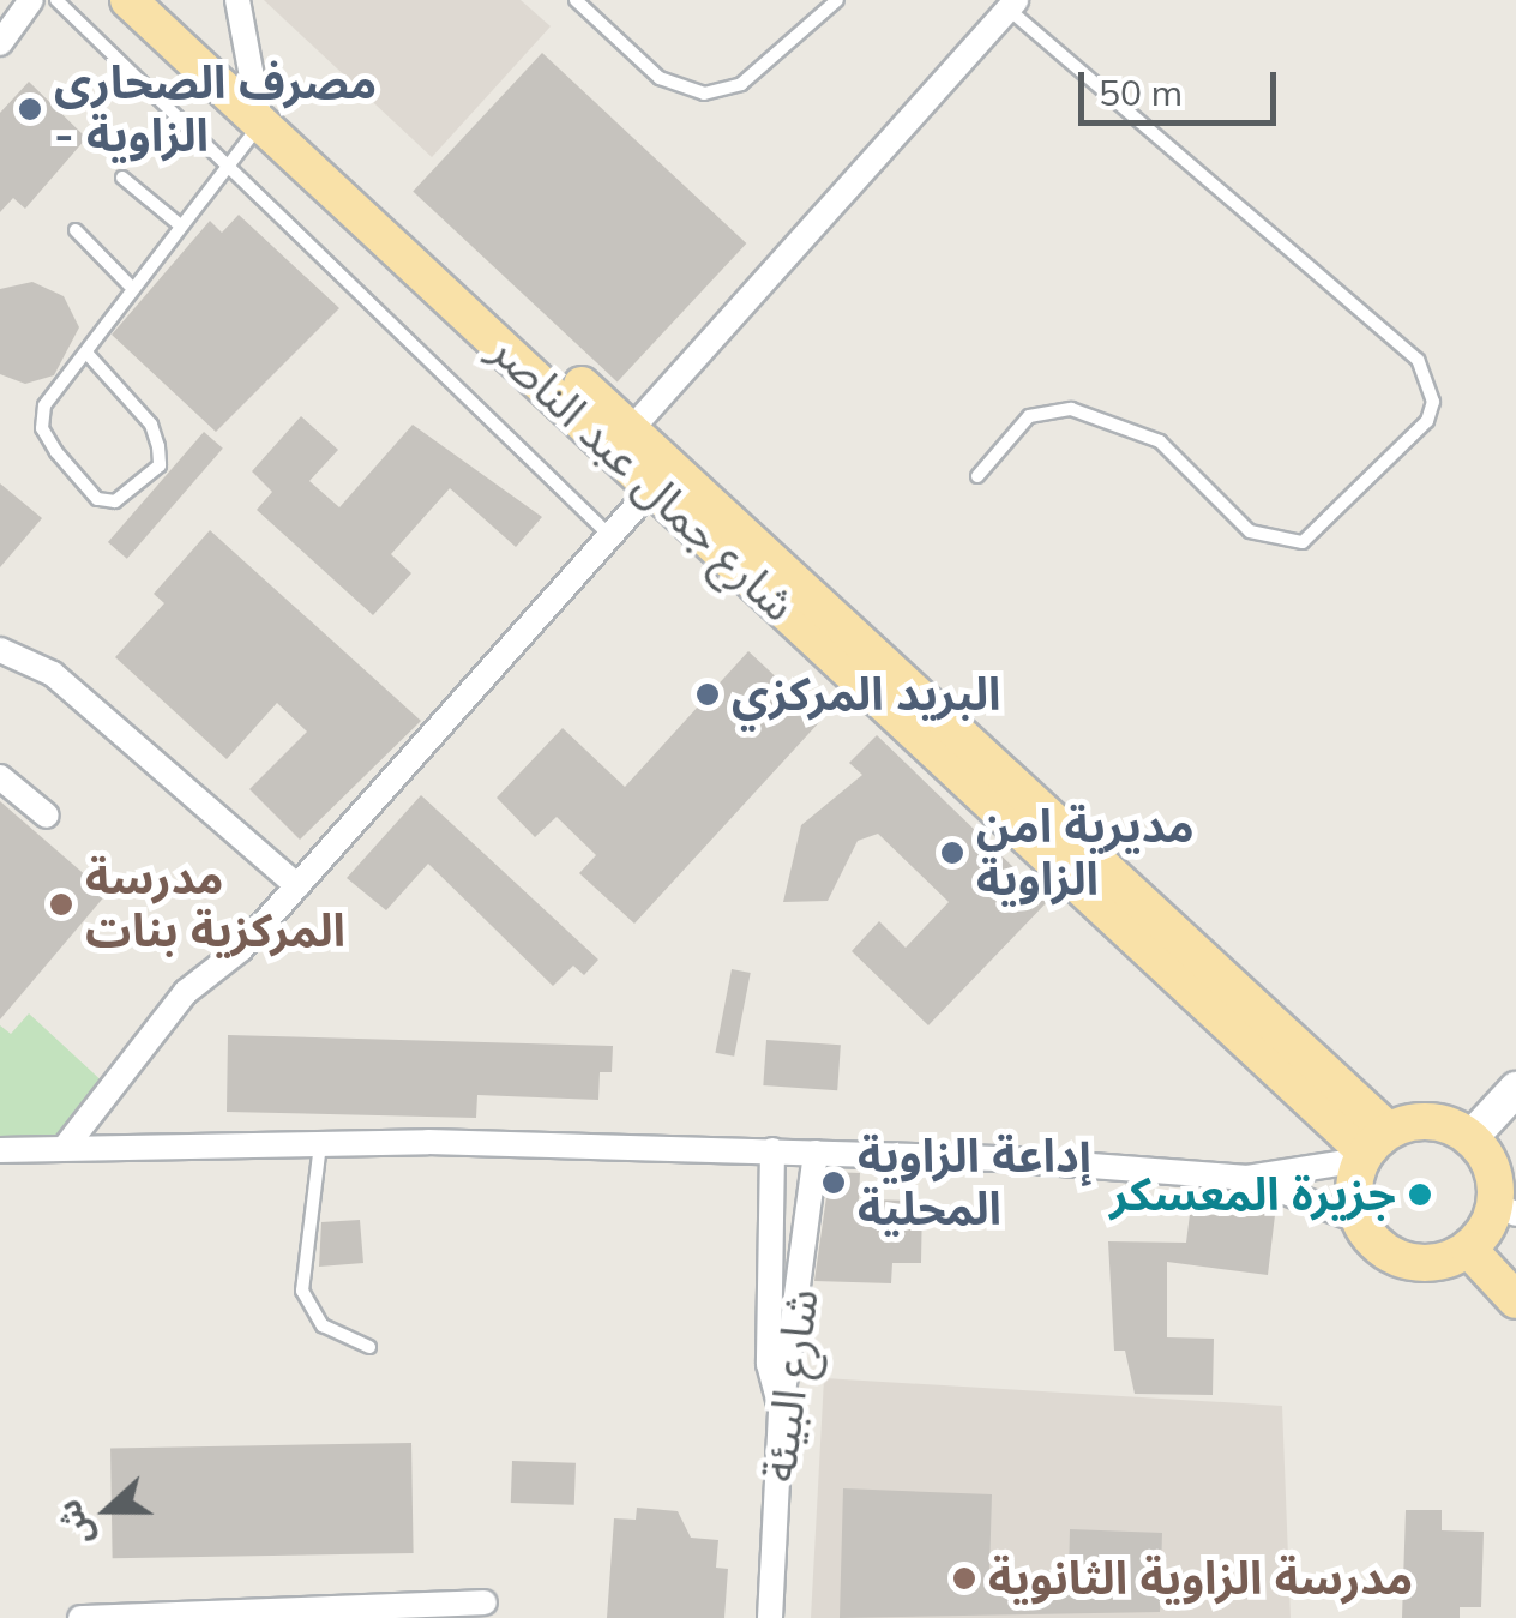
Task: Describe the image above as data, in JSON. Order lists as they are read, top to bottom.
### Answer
{
  "streets": {
    "main road": ["شارع جمال عبد الناصر"],
    "street": ["شارع البيئة"]
  },
  "places": [
    "مصرف الصحارى - الزاوية",
    "البريد المركزي",
    "مديرية امن الزاوية",
    "مدرسة المركزية بنات",
    "إداعة الزاوية المحلية",
    "جزيرة المعسكر",
    "مدرسة الزاوية الثانوية"
  ],
  "scale_bar": "50 m",
  "north": "left"
}
